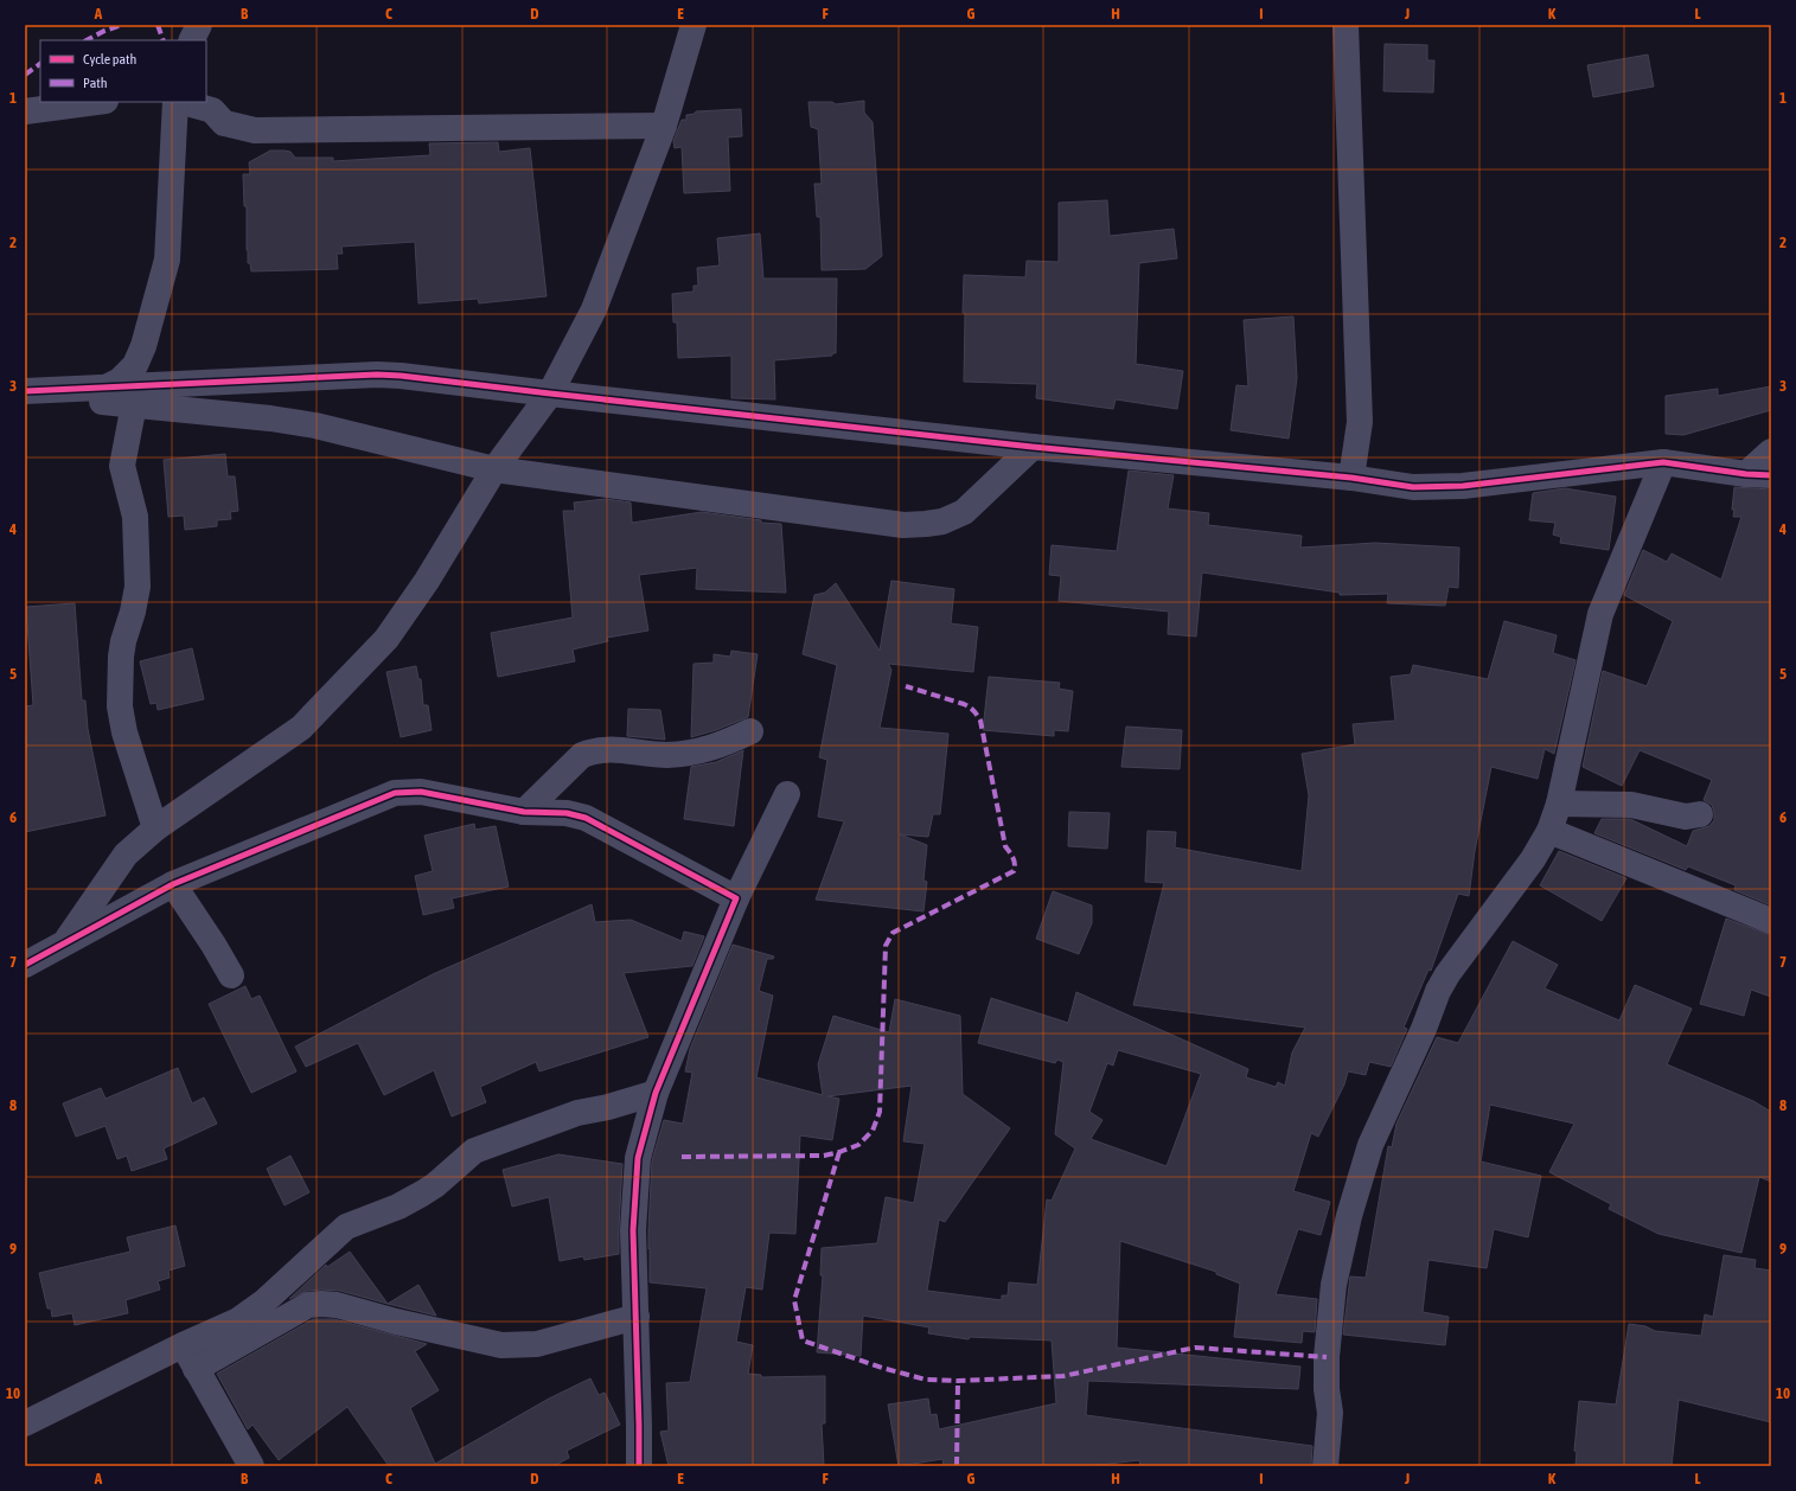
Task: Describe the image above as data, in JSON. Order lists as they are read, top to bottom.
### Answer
{
  "legend": ["Cycle path", "Path"],
  "grid": {
    "columns": [
      "A",
      "B",
      "C",
      "D",
      "E",
      "F",
      "G",
      "H",
      "I",
      "J",
      "K",
      "L"
    ],
    "rows": [
      "1",
      "2",
      "3",
      "4",
      "5",
      "6",
      "7",
      "8",
      "9",
      "10"
    ]
  }
}
